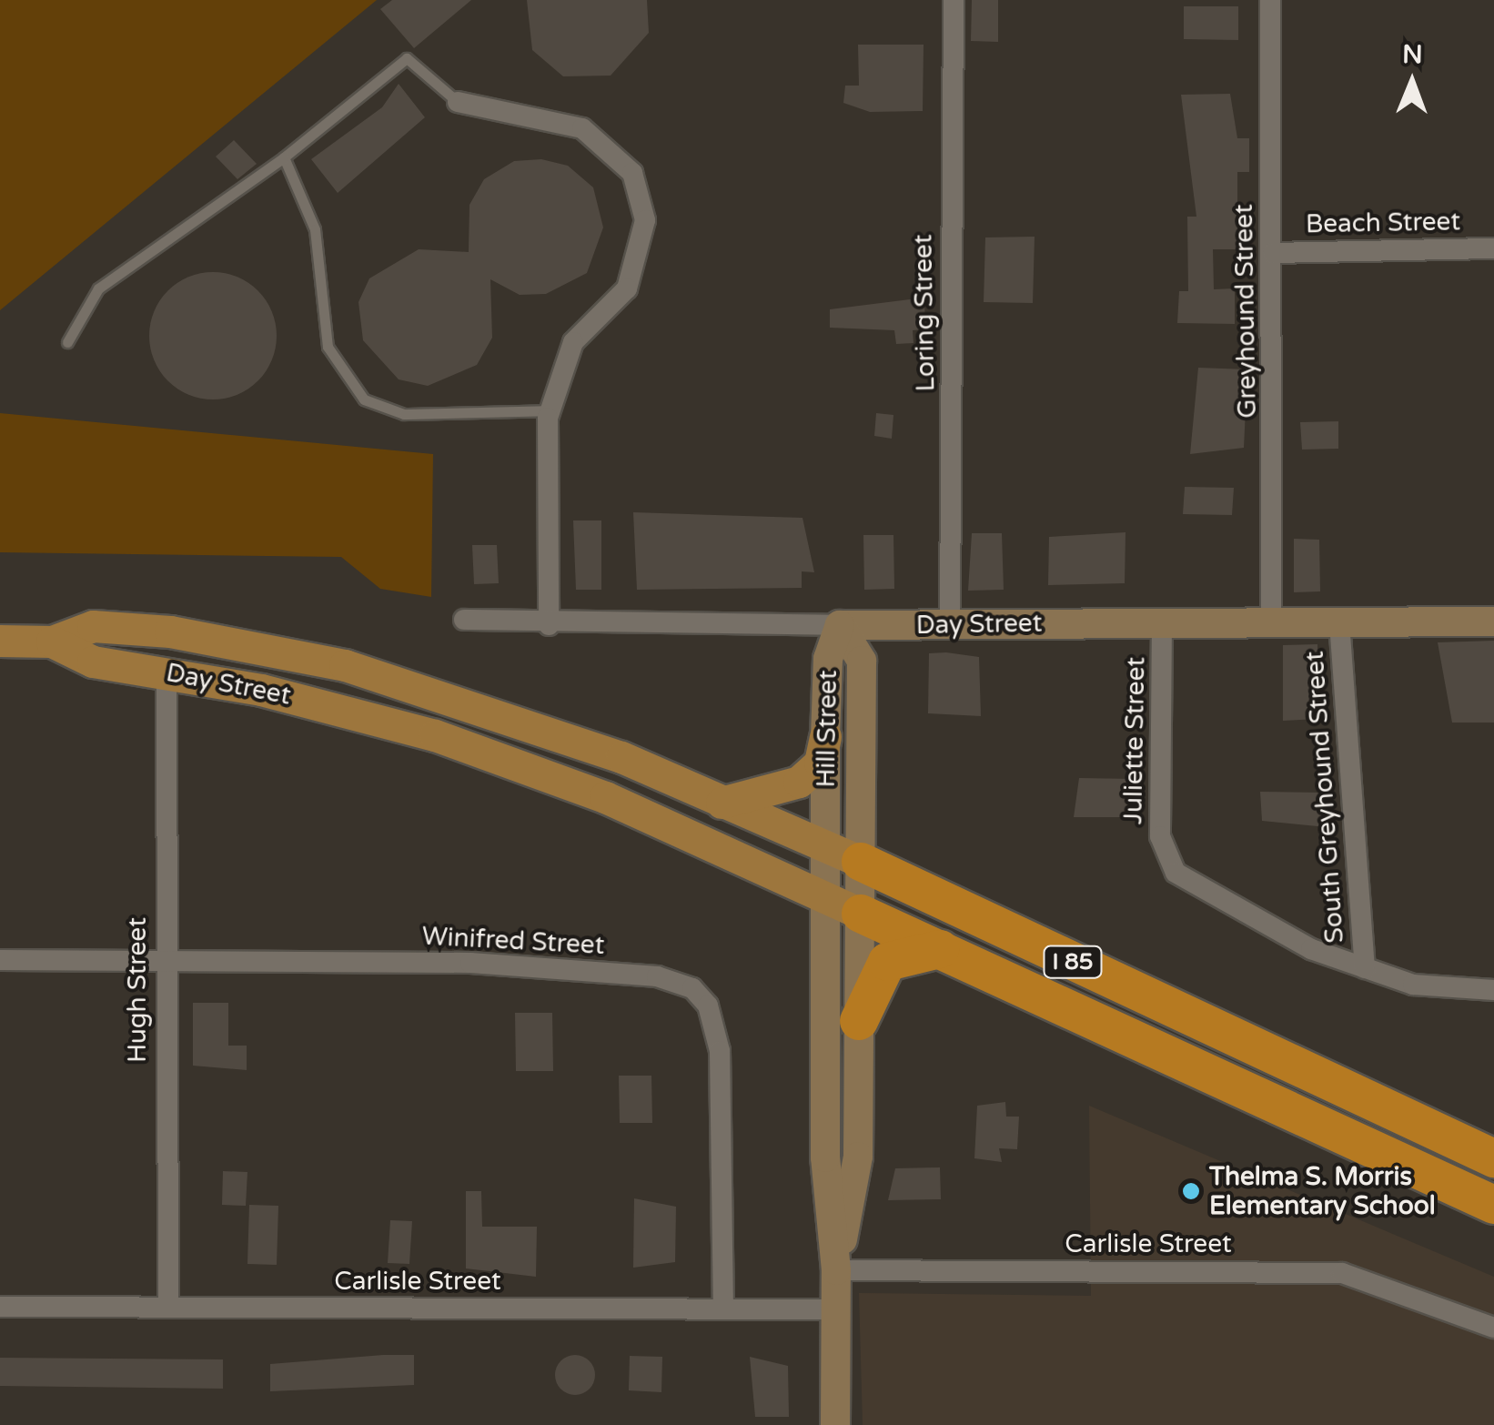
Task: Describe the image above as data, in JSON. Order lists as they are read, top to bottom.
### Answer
{
  "streets": {
    "highway": ["I 85"],
    "main road": ["Day Street"],
    "street": [
      "Beach Street",
      "Greyhound Street",
      "Loring Street",
      "Hill Street",
      "Juliette Street",
      "South Greyhound Street",
      "Winifred Street",
      "Hugh Street",
      "Carlisle Street"
    ]
  },
  "crossings": [
    ["Beach Street", "Greyhound Street"],
    ["Greyhound Street", "Day Street"],
    ["Loring Street", "Day Street"],
    ["Day Street", "Hill Street"],
    ["Day Street", "Juliette Street"],
    ["Day Street", "South Greyhound Street"],
    ["Day Street", "I 85"],
    ["Day Street", "Hugh Street"],
    ["Hill Street", "I 85"],
    ["Hill Street", "Carlisle Street"],
    ["Juliette Street", "South Greyhound Street"],
    ["Winifred Street", "Hugh Street"],
    ["Winifred Street", "Carlisle Street"],
    ["Hugh Street", "Carlisle Street"]
  ],
  "places": ["Thelma S. Morris Elementary School"],
  "north": "top"
}
